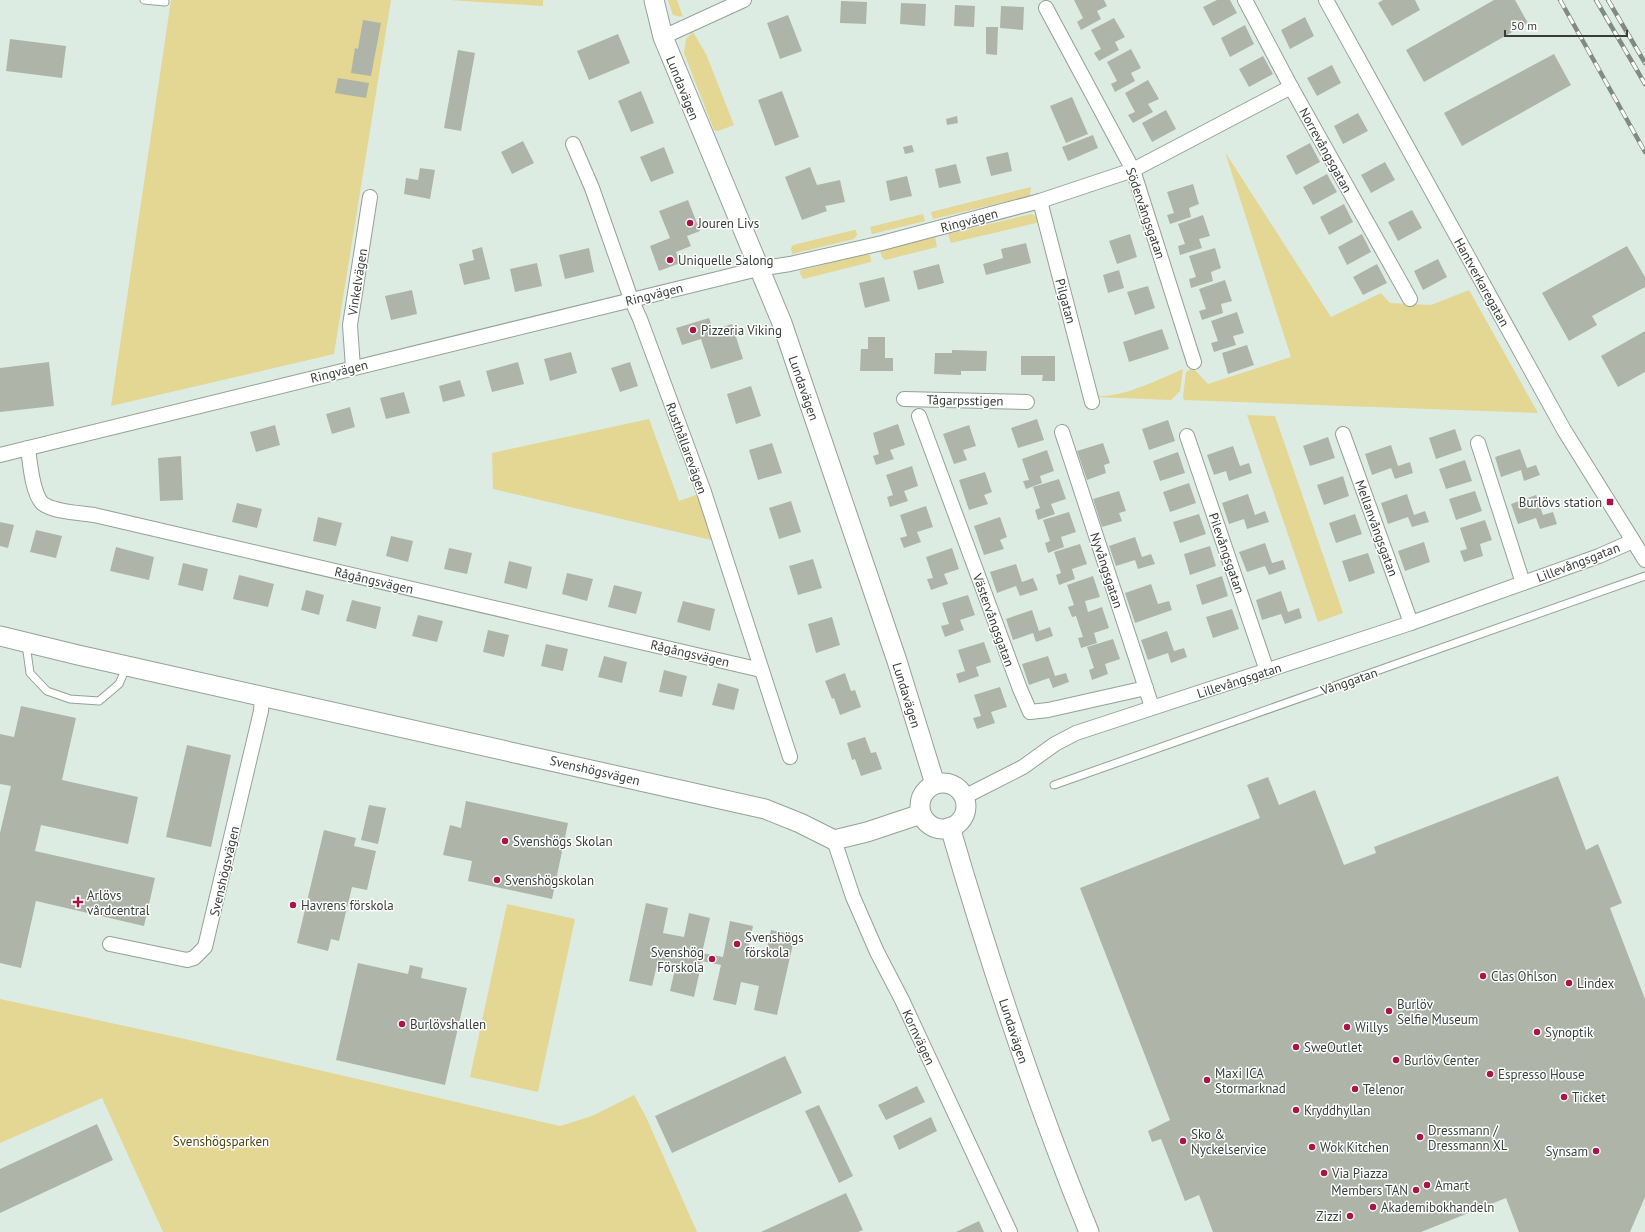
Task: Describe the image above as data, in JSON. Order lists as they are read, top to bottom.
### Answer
{
  "streets": {
    "main road": ["Lundavägen", "Svenshögsvägen"],
    "street": [
      "Norrevångsgatan",
      "Södervångsgatan",
      "Ringvägen",
      "Vinkelvägen",
      "Hantverkaregatan",
      "Pilgatan",
      "Tågarpsstigen",
      "Rusthållarevägen",
      "Mellanvångsgatan",
      "Pilevångsgatan",
      "Lillevångsgatan",
      "Nyvångsgatan",
      "Rågångsvägen",
      "Västervångsgatan",
      "Kornvägen"
    ],
    "lane": ["Vånggatan"]
  },
  "crossings": [
    ["Lundavägen", "Ringvägen"],
    ["Lundavägen", "Lillevångsgatan"],
    ["Norrevångsgatan", "Ringvägen"],
    ["Södervångsgatan", "Ringvägen"],
    ["Ringvägen", "Vinkelvägen"],
    ["Ringvägen", "Pilgatan"],
    ["Ringvägen", "Rusthållarevägen"],
    ["Ringvägen", "Rågångsvägen"],
    ["Hantverkaregatan", "Lillevångsgatan"],
    ["Rusthållarevägen", "Rågångsvägen"],
    ["Mellanvångsgatan", "Lillevångsgatan"],
    ["Pilevångsgatan", "Lillevångsgatan"],
    ["Lillevångsgatan", "Nyvångsgatan"],
    ["Nyvångsgatan", "Västervångsgatan"],
    ["Svenshögsvägen", "Kornvägen"]
  ],
  "parks": ["Svenshögsparken"],
  "places": {
    "other": [
      "Jouren Livs",
      "Uniquelle Salong",
      "Pizzeria Viking",
      "Svenshögs Skolan",
      "Svenshögskolan",
      "Havrens förskola",
      "Svenshögs förskola",
      "Svenshög Förskola",
      "Clas Ohlson",
      "Lindex",
      "Burlöv Selfie Museum",
      "Burlövshallen",
      "Willys",
      "Synoptik",
      "SweOutlet",
      "Burlöv Center",
      "Espresso House",
      "Maxi ICA Stormarknad",
      "Telenor",
      "Ticket",
      "Kryddhyllan",
      "Dressmann / Dressmann XL",
      "Sko & Nyckelservice",
      "Wok Kitchen",
      "Synsam",
      "Via Piazza",
      "Amart",
      "Members TAN",
      "Akademibokhandeln",
      "Zizzi"
    ],
    "transit": ["Burlövs station"],
    "health": ["Arlövs vårdcentral"]
  },
  "scale_bar": "50 m"
}
